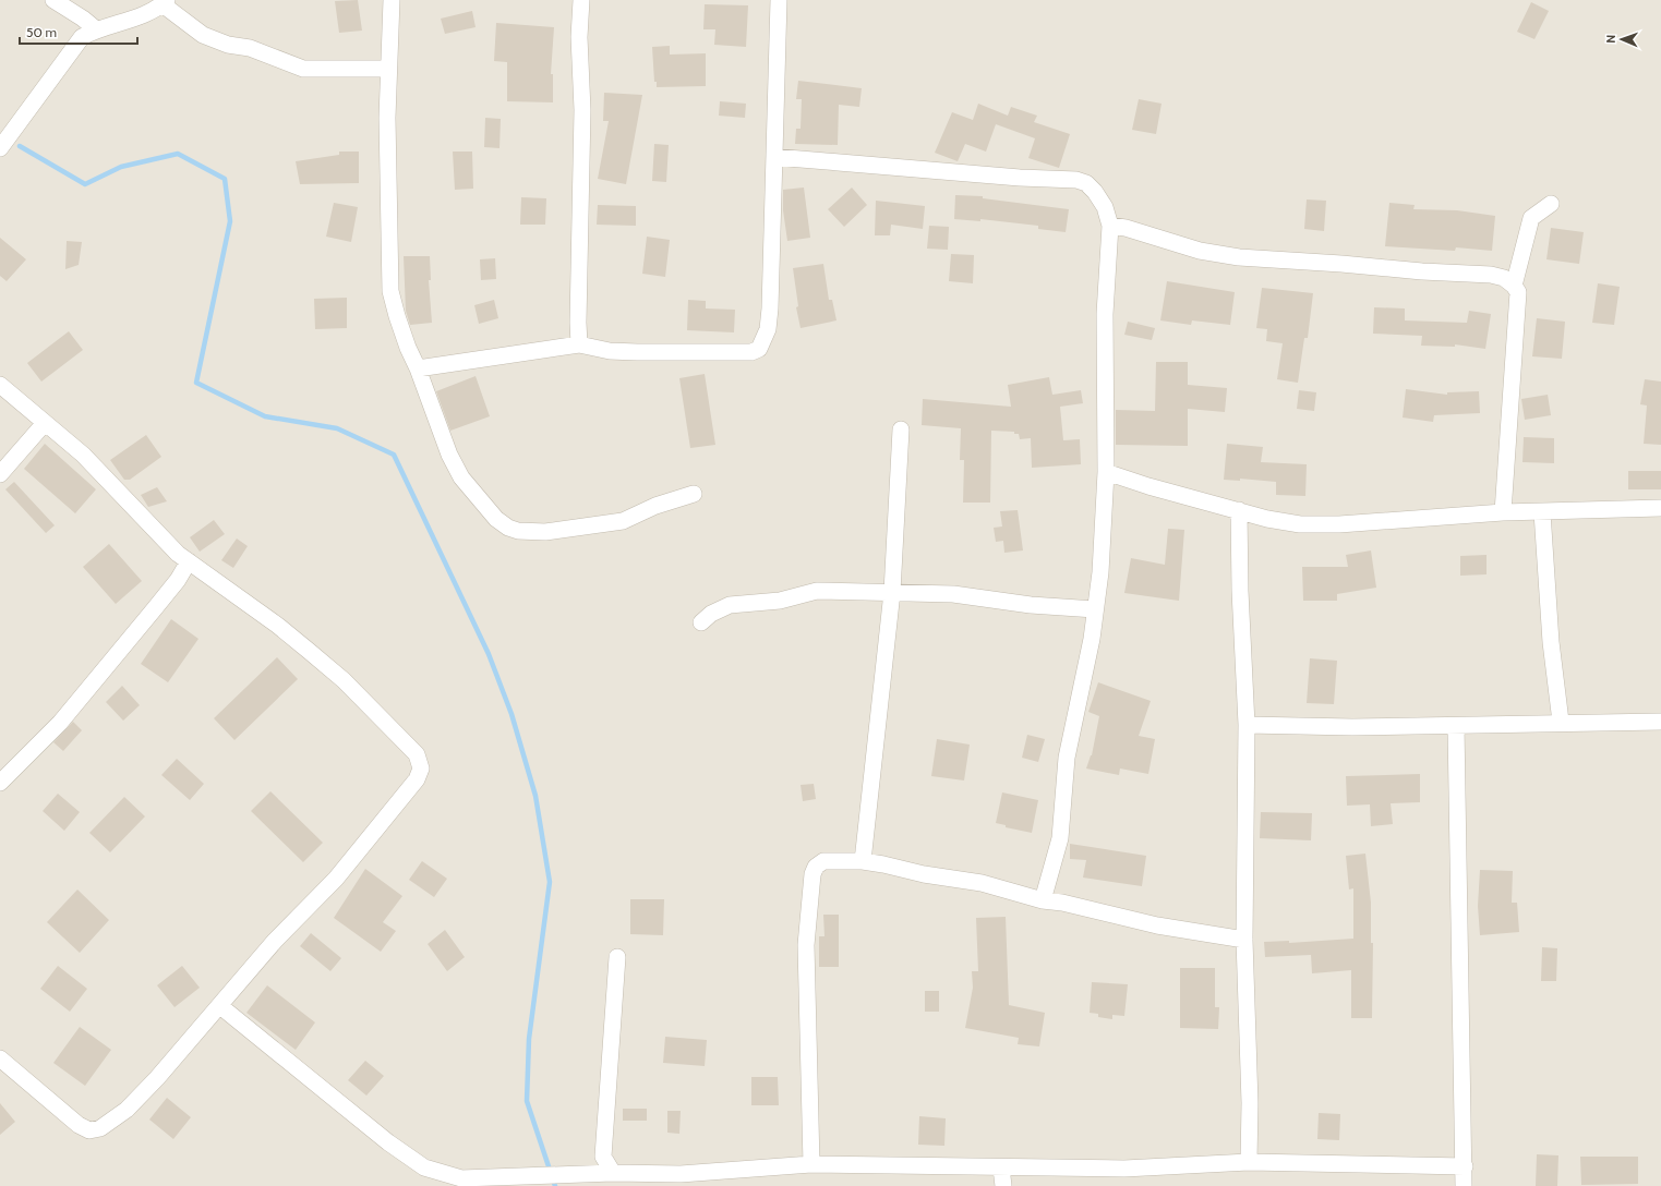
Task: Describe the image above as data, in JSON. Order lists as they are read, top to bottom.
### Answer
{
  "scale_bar": "50 m",
  "north": "left"
}
